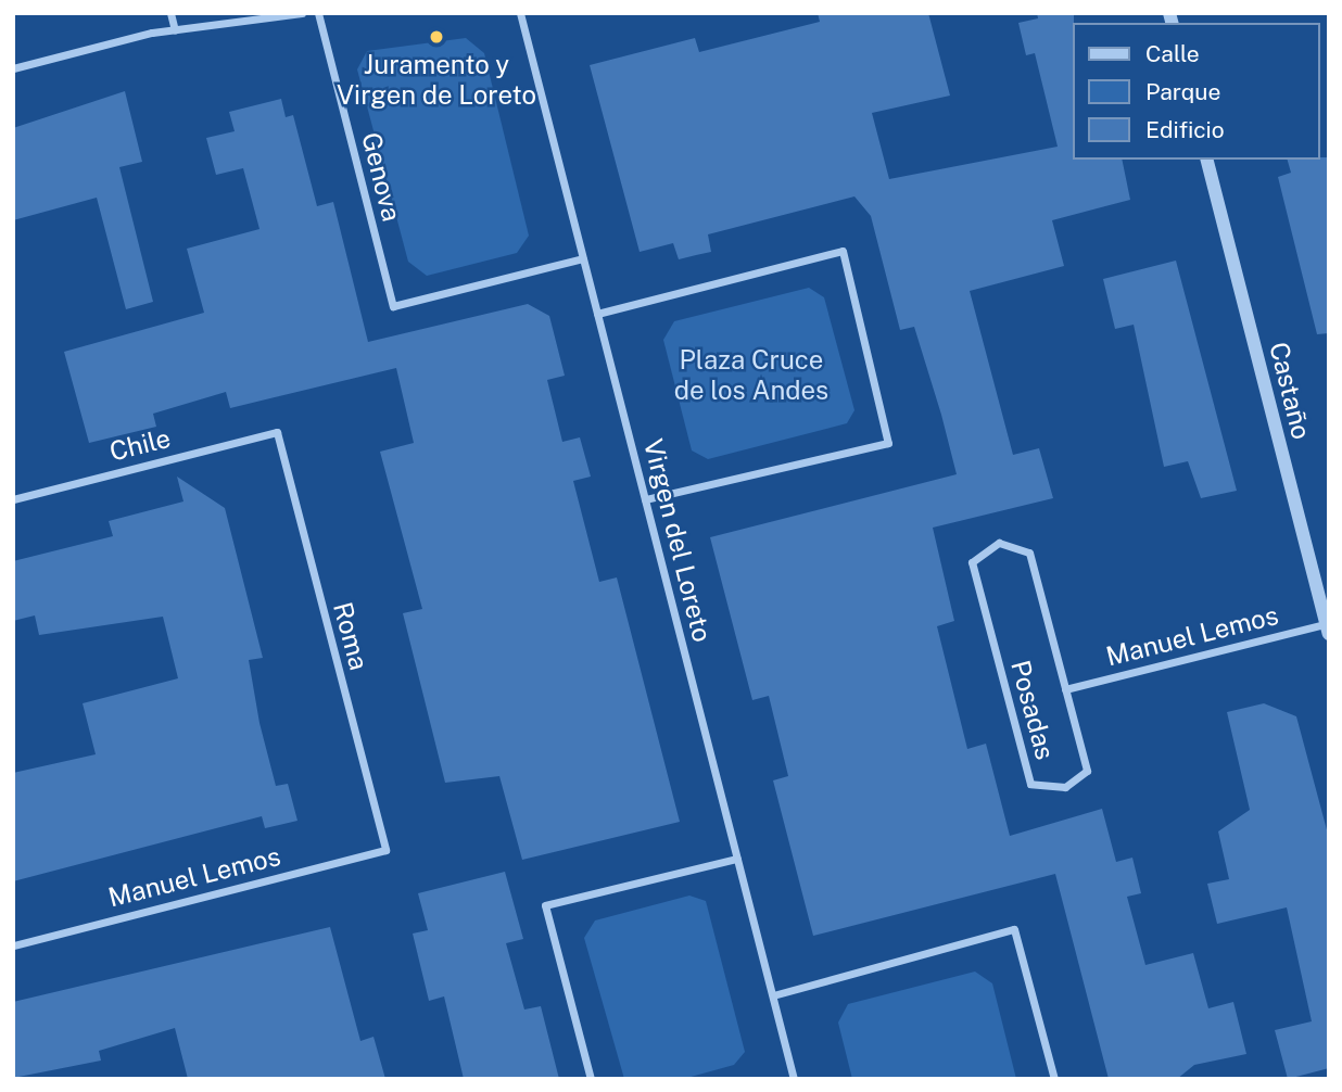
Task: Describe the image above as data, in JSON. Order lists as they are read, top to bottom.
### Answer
{
  "streets": {
    "street": [
      "Genova",
      "Castaño",
      "Chile",
      "Virgen del Loreto",
      "Roma",
      "Manuel Lemos",
      "Posadas"
    ]
  },
  "crossings": [
    ["Genova", "Virgen del Loreto"],
    ["Castaño", "Manuel Lemos"],
    ["Chile", "Roma"],
    ["Roma", "Manuel Lemos"],
    ["Manuel Lemos", "Posadas"]
  ],
  "parks": ["Plaza Cruce de los Andes"],
  "places": ["Juramento y Virgen de Loreto"],
  "legend": ["Calle", "Parque", "Edificio"]
}
